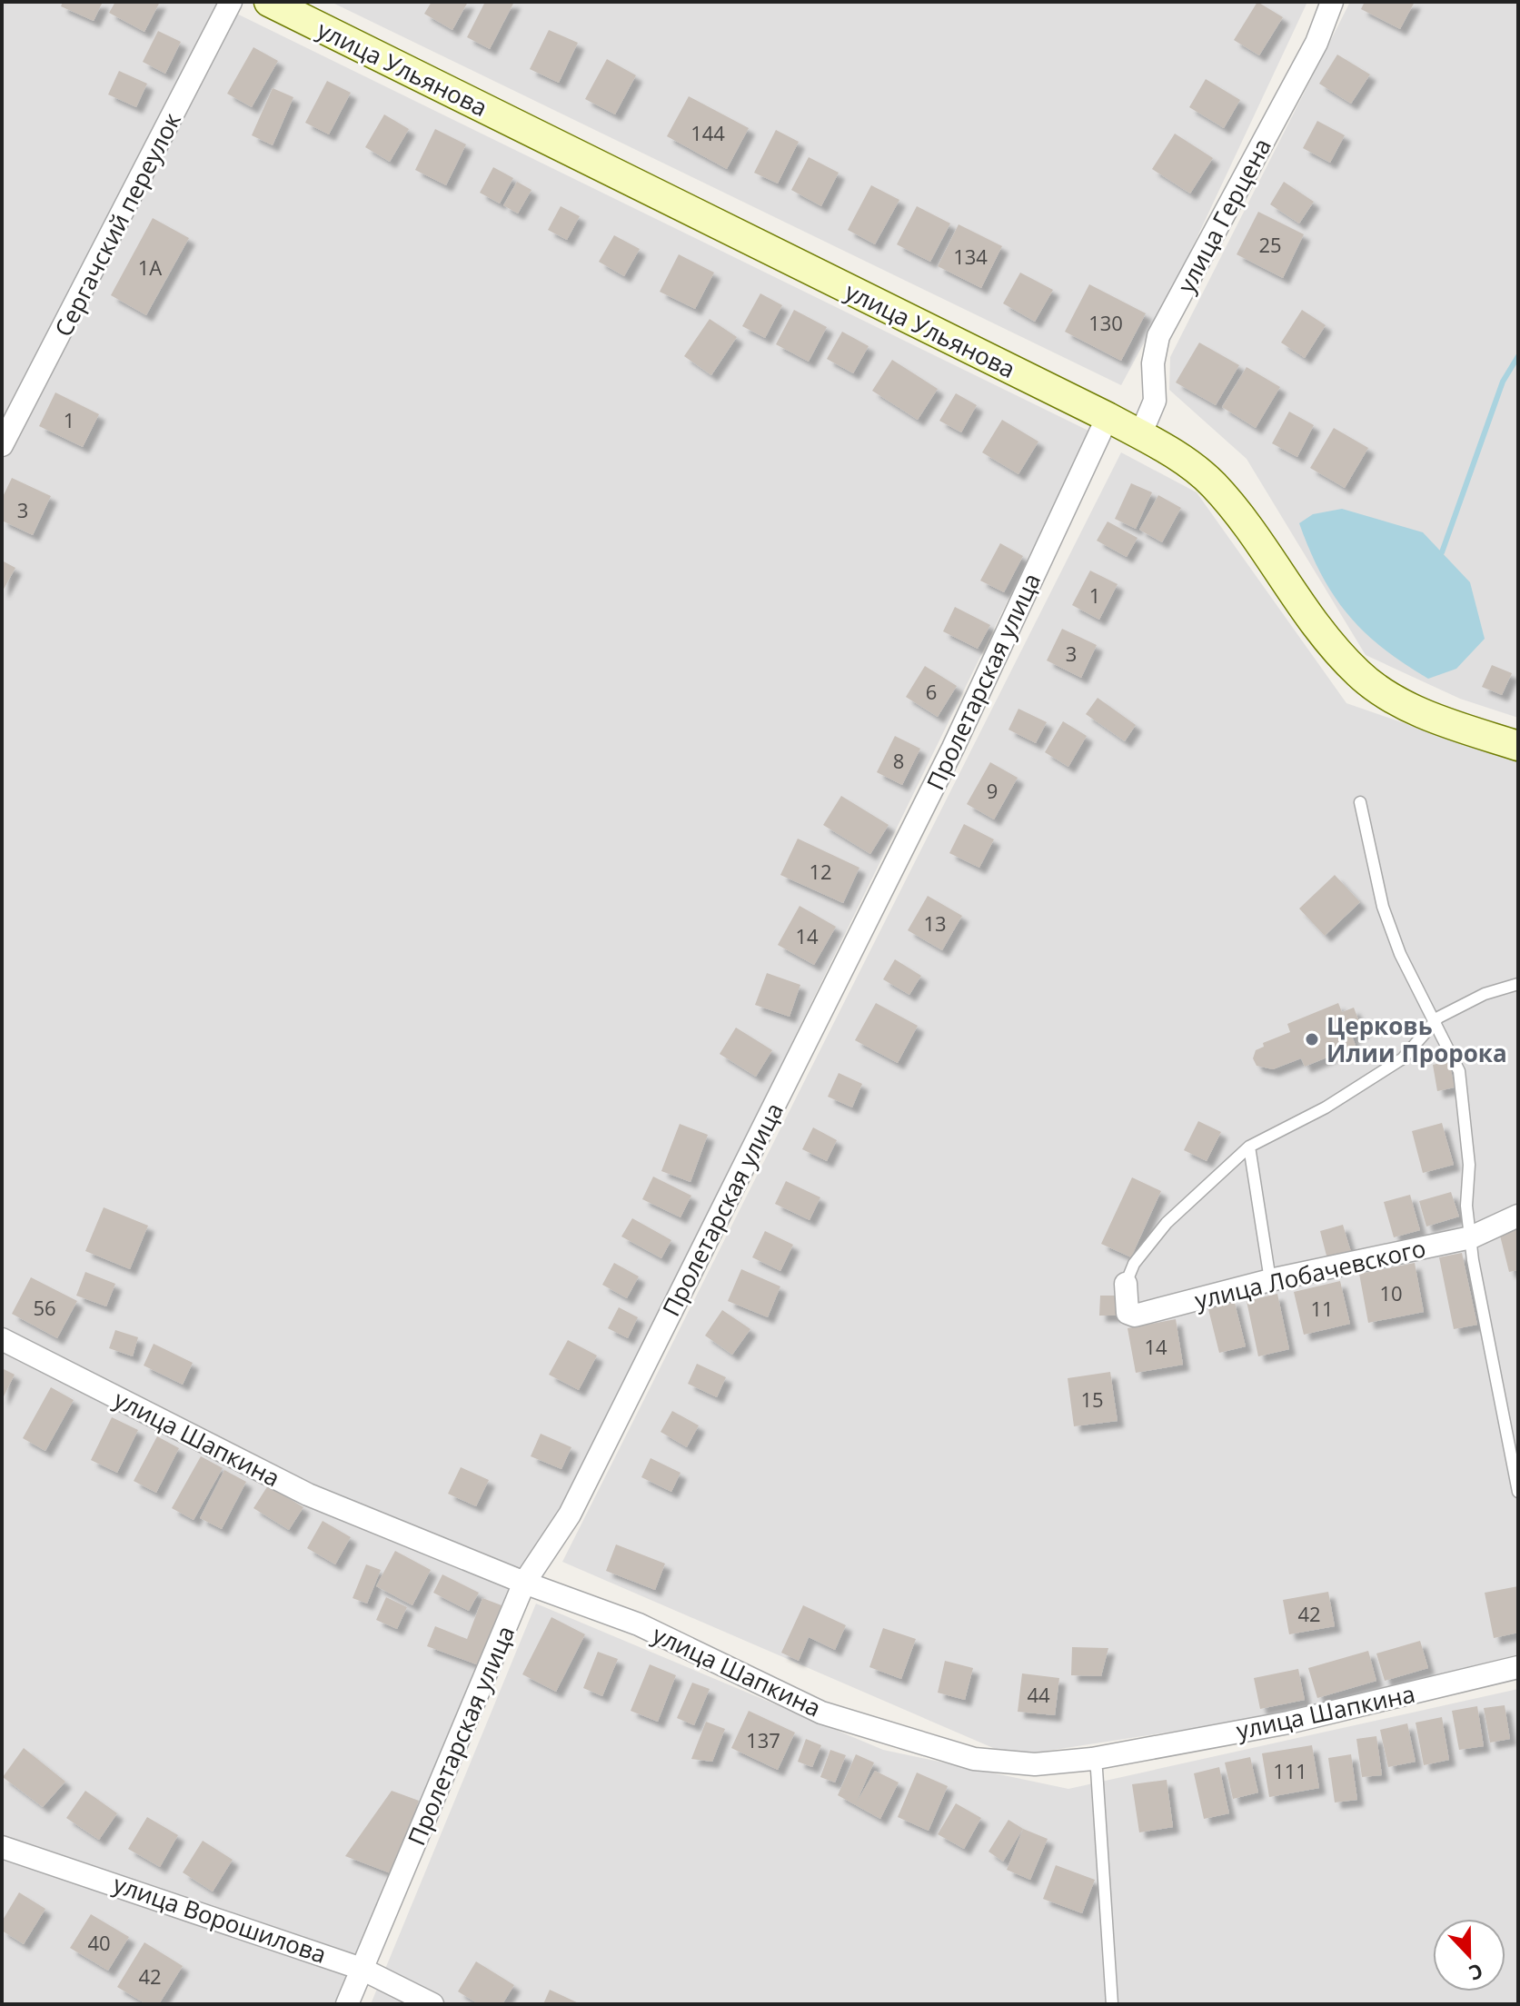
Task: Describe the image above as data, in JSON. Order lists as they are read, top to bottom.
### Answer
{
  "streets": {
    "main road": ["улица Ульянова"],
    "street": [
      "улица Герцена",
      "Сергачский переулок",
      "Пролетарская улица",
      "улица Лобачевского",
      "улица Шапкина",
      "улица Ворошилова"
    ]
  },
  "crossings": [
    ["улица Ульянова", "улица Герцена"],
    ["улица Ульянова", "Пролетарская улица"],
    ["Пролетарская улица", "улица Шапкина"],
    ["Пролетарская улица", "улица Ворошилова"]
  ],
  "places": ["Церковь Илии Пророка"],
  "house_numbers": [
    "144",
    "25",
    "134",
    "1А",
    "130",
    "1",
    "3",
    "1",
    "3",
    "6",
    "8",
    "9",
    "12",
    "13",
    "14",
    "10",
    "56",
    "11",
    "14",
    "15",
    "42",
    "44",
    "137",
    "111",
    "40",
    "42"
  ],
  "north": "bottom"
}
